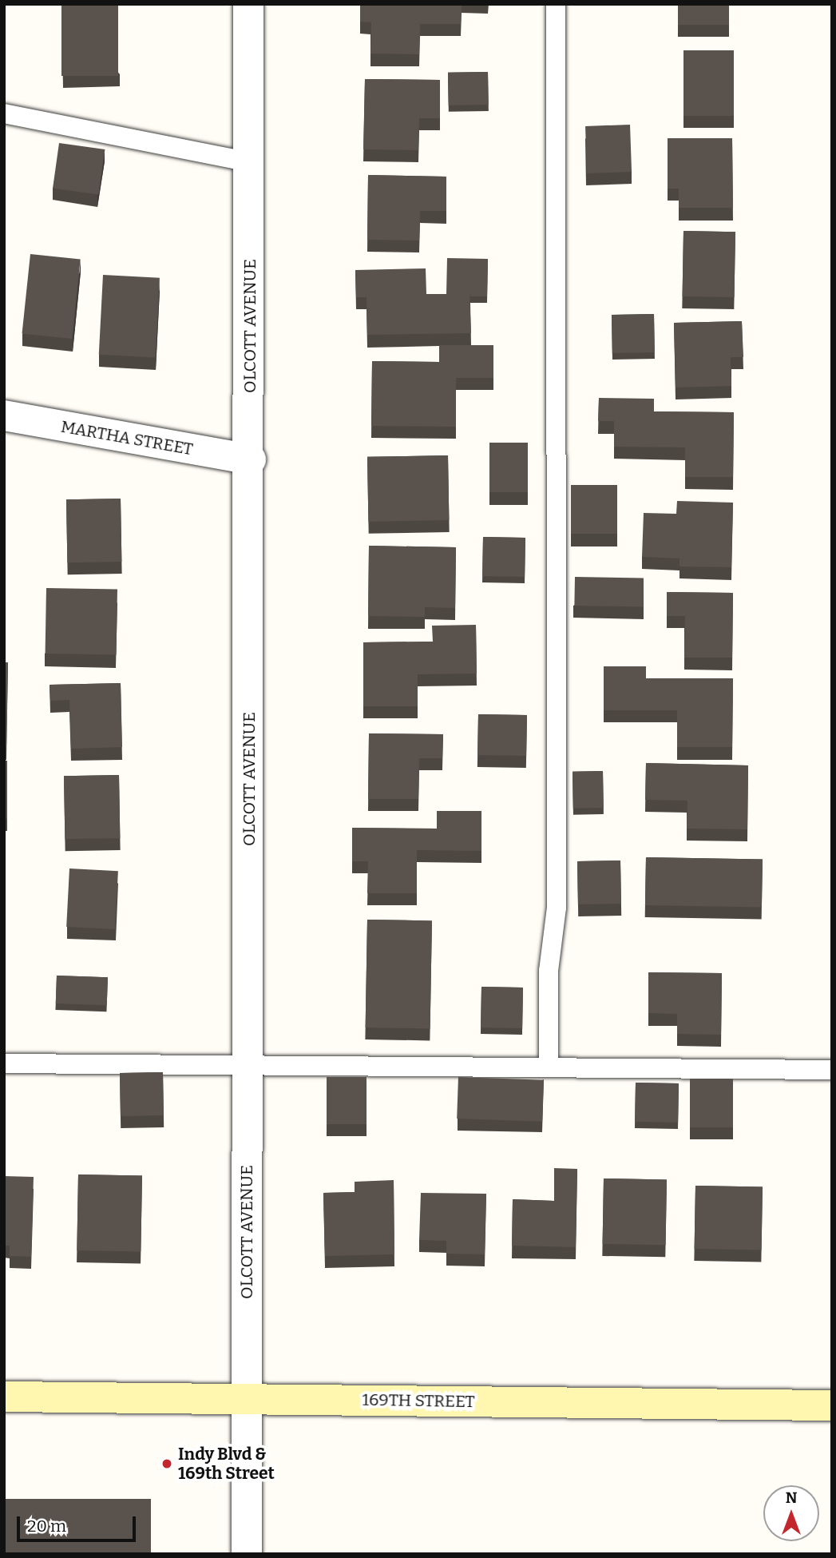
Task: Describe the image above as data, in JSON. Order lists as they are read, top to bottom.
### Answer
{
  "streets": {
    "street": ["OLCOTT AVENUE", "MARTHA STREET", "169TH STREET"]
  },
  "crossings": [
    ["OLCOTT AVENUE", "MARTHA STREET"],
    ["OLCOTT AVENUE", "169TH STREET"]
  ],
  "places": ["Indy Blvd & 169th Street"],
  "scale_bar": "20 m",
  "north": "top"
}
